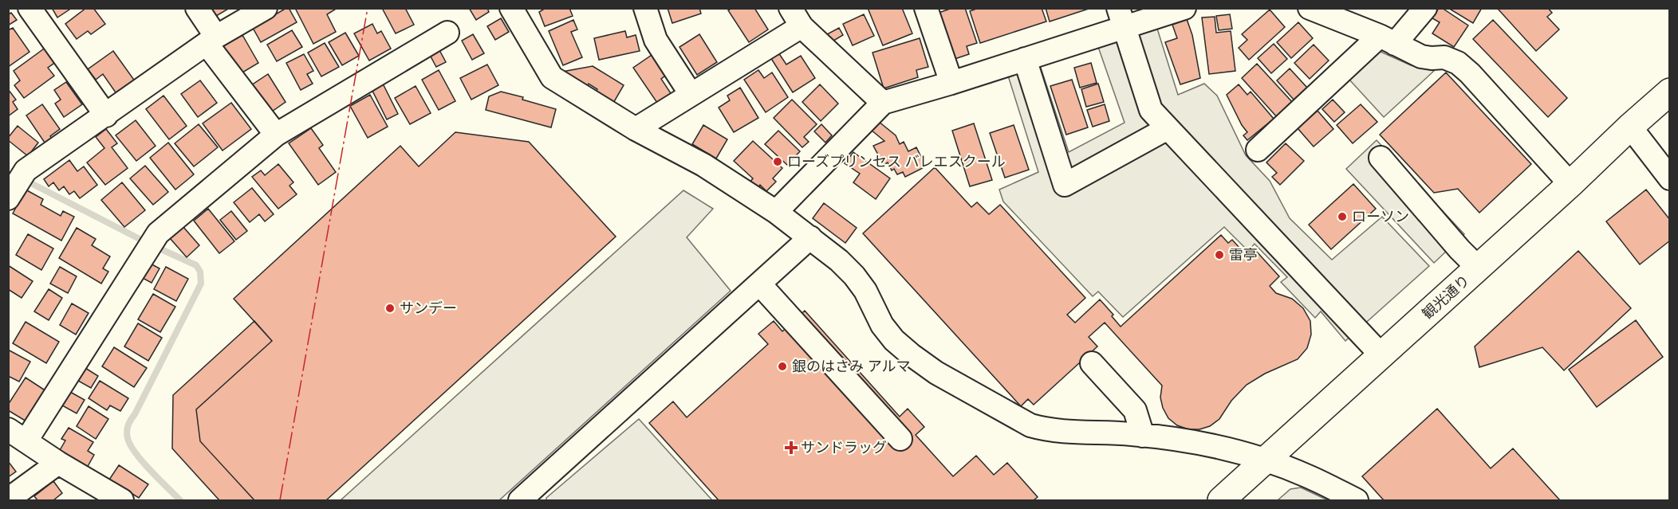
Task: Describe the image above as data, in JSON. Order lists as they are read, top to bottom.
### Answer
{
  "streets": {
    "highway": ["観光通り"]
  },
  "places": {
    "other": [
      "ローズプリンセス バレエスクール",
      "ローソン",
      "雷亭",
      "サンデー",
      "銀のはさみ アルマ"
    ],
    "health": ["サンドラッグ"]
  }
}
